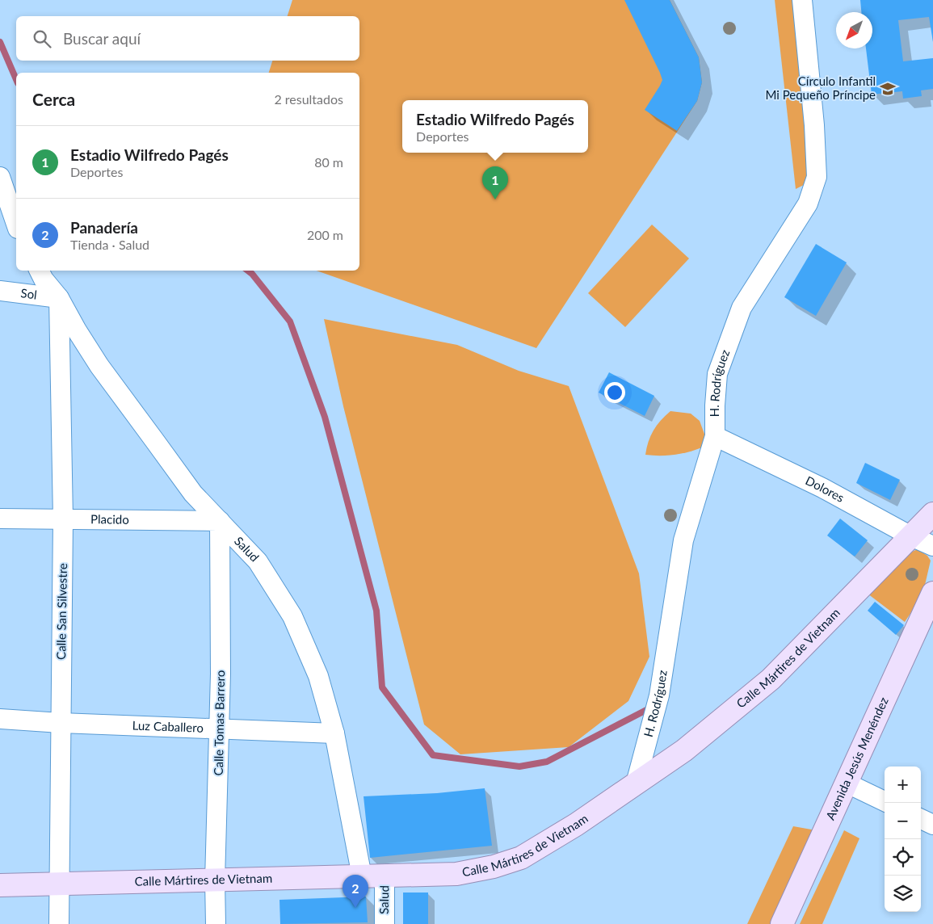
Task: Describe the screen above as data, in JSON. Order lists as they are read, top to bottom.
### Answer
{
  "streets": {
    "main road": ["Calle Mártires de Vietnam", "Avenida Jesús Menéndez"],
    "street": [
      "Sol",
      "H. Rodríguez",
      "Dolores",
      "Placido",
      "Salud",
      "Calle San Silvestre",
      "Calle Tomas Barrero",
      "Luz Caballero"
    ]
  },
  "crossings": [
    ["Sol", "Salud"],
    ["Sol", "Calle San Silvestre"],
    ["H. Rodríguez", "Dolores"],
    ["H. Rodríguez", "Calle Mártires de Vietnam"],
    ["Dolores", "Calle Mártires de Vietnam"],
    ["Placido", "Salud"],
    ["Placido", "Calle San Silvestre"],
    ["Placido", "Calle Tomas Barrero"],
    ["Salud", "Calle San Silvestre"],
    ["Salud", "Calle Mártires de Vietnam"],
    ["Salud", "Calle Tomas Barrero"],
    ["Salud", "Luz Caballero"],
    ["Calle San Silvestre", "Calle Mártires de Vietnam"],
    ["Calle San Silvestre", "Luz Caballero"],
    ["Calle Mártires de Vietnam", "Calle Tomas Barrero"],
    ["Calle Tomas Barrero", "Luz Caballero"]
  ],
  "places": {
    "school or university": ["Círculo Infantil Mi Pequeño Príncipe"]
  },
  "north": "bottom left",
  "page": {
    "search": "Buscar aquí",
    "heading": ["Cerca", "2 resultados"],
    "popup": ["Estadio Wilfredo Pagés", "Deportes"],
    "list": [
      {
        "mark": "1",
        "name": "Estadio Wilfredo Pagés",
        "note": "Deportes",
        "value": "80 m"
      },
      {
        "mark": "2",
        "name": "Panadería",
        "note": "Tienda · Salud",
        "value": "200 m"
      }
    ],
    "pins": ["1", "2"],
    "map_buttons": ["+", "−"]
  }
}
